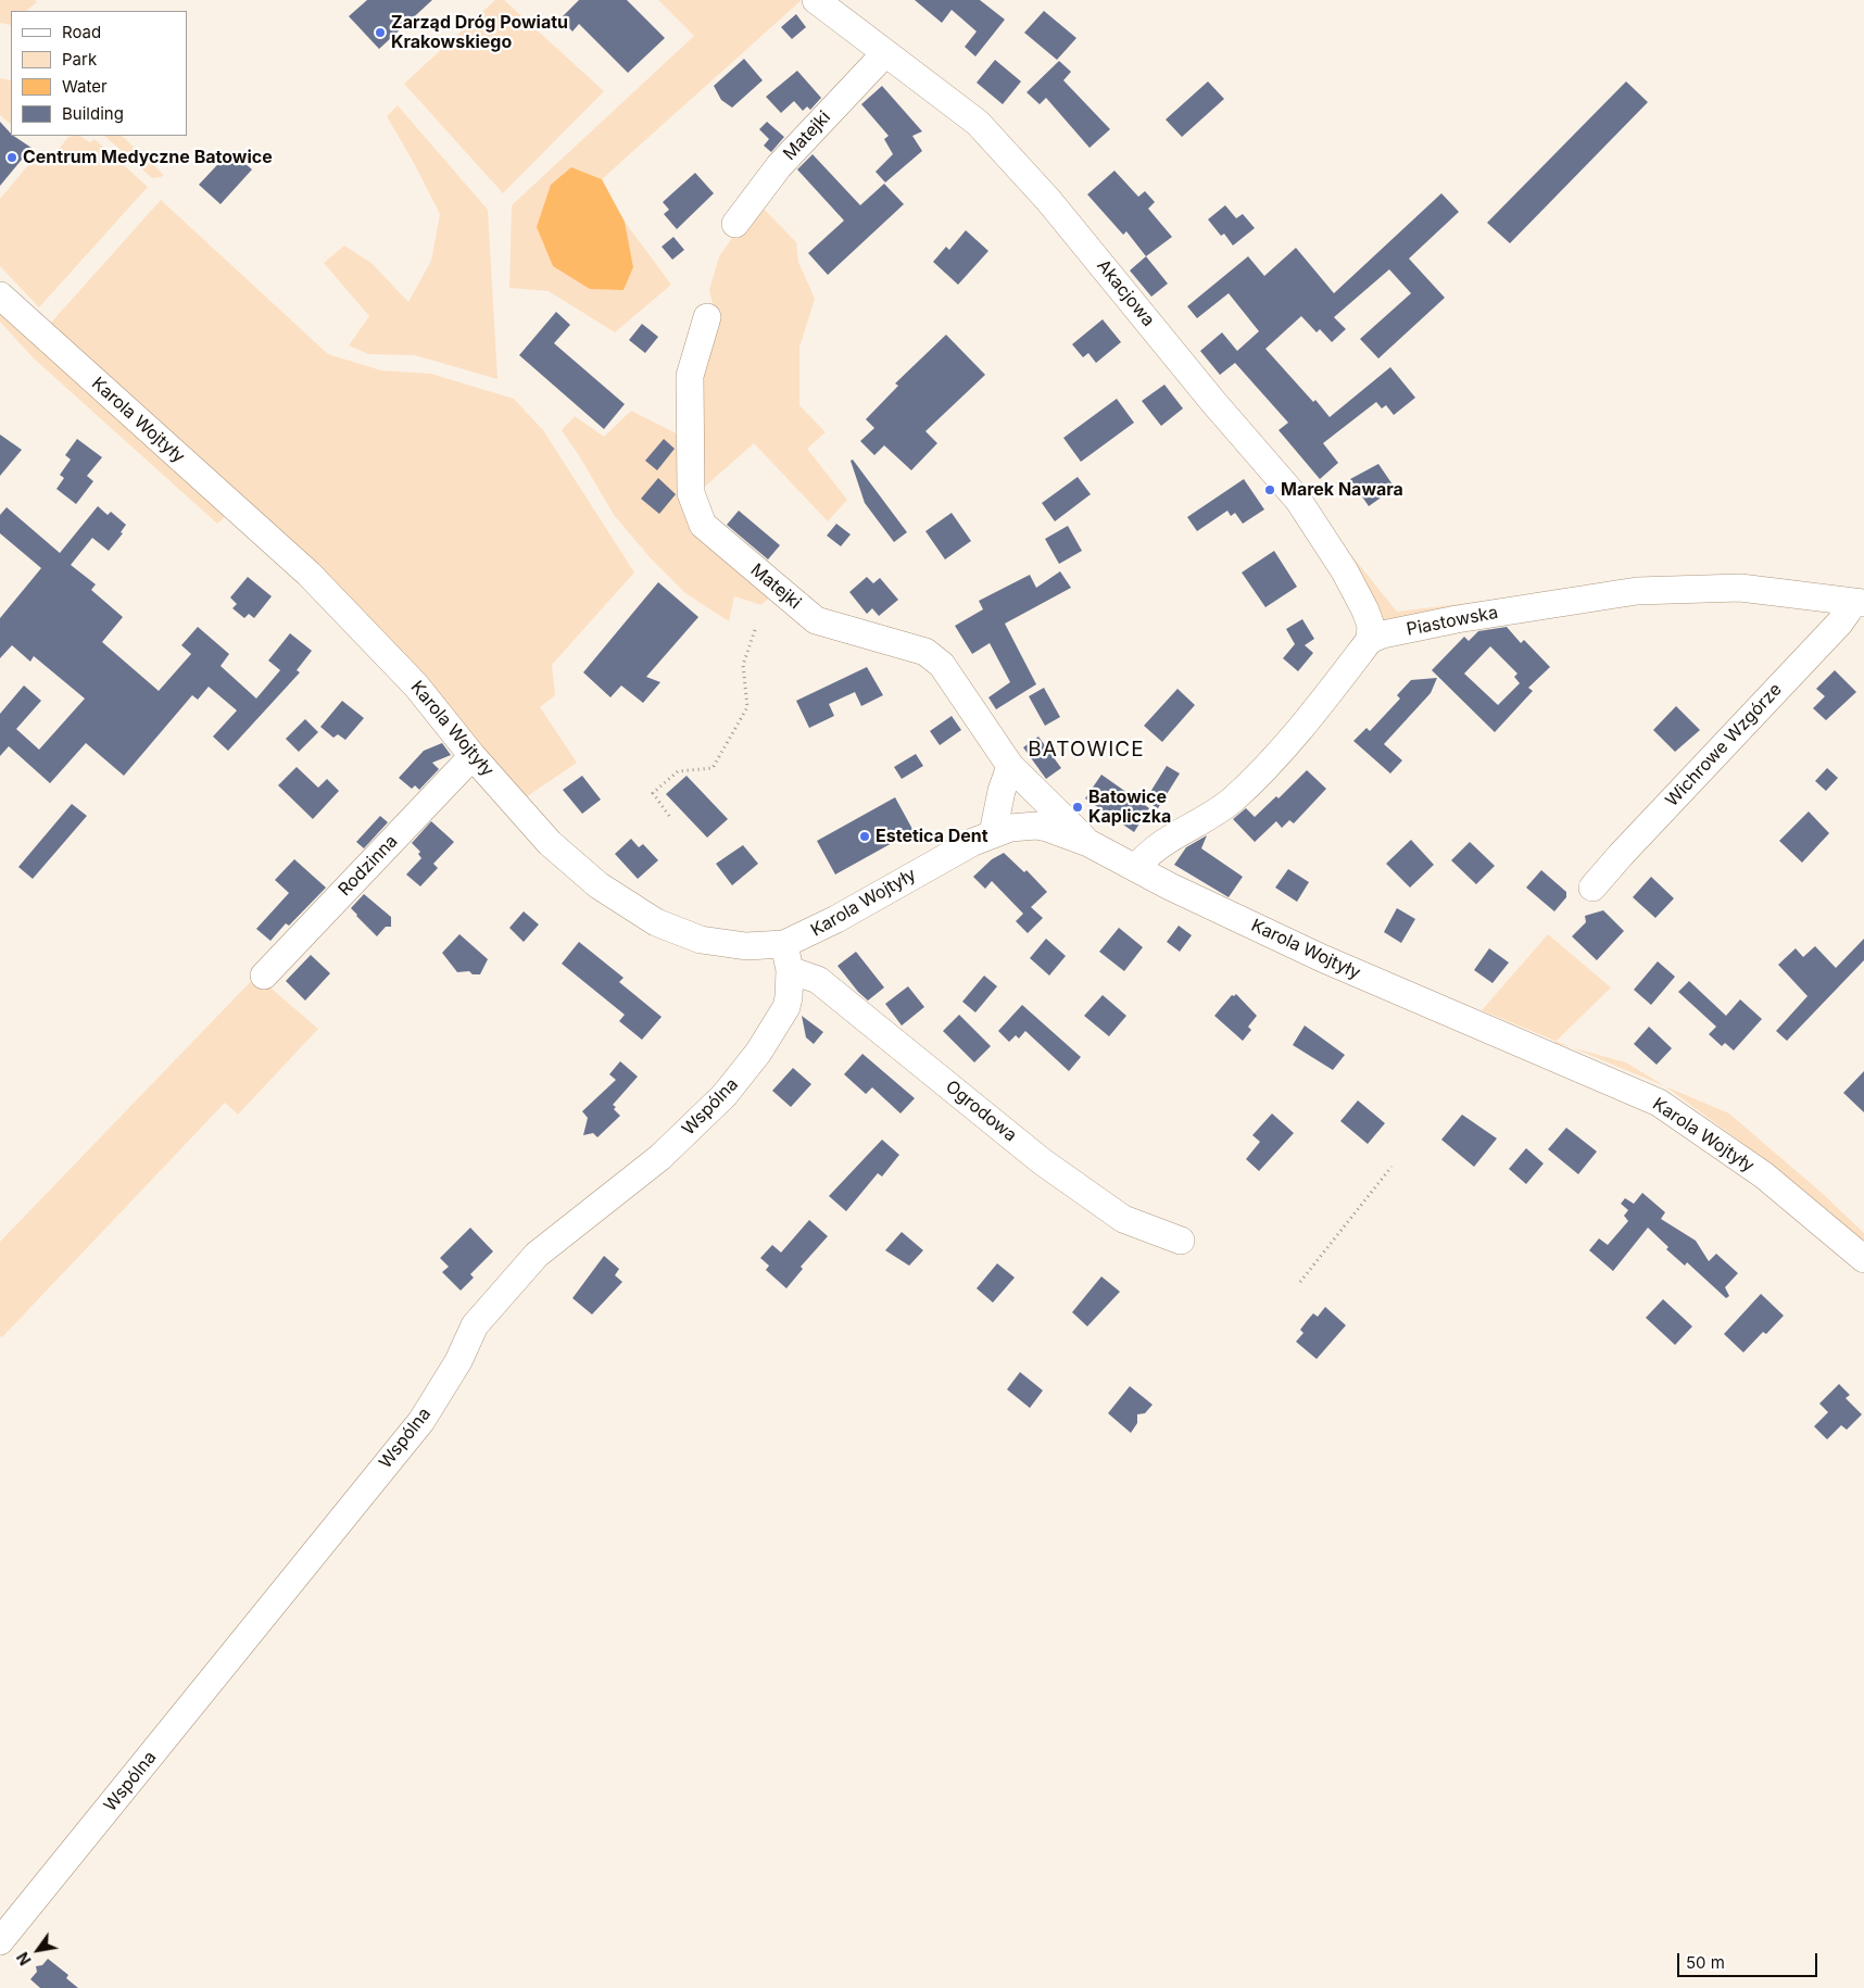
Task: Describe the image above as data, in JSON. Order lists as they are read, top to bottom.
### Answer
{
  "streets": {
    "street": [
      "Matejki",
      "Akacjowa",
      "Karola Wojtyły",
      "Piastowska",
      "Wichrowe Wzgórze",
      "Rodzinna",
      "Wspólna",
      "Ogrodowa"
    ]
  },
  "crossings": [
    ["Matejki", "Akacjowa"],
    ["Matejki", "Karola Wojtyły"],
    ["Akacjowa", "Piastowska"],
    ["Karola Wojtyły", "Rodzinna"],
    ["Karola Wojtyły", "Wspólna"],
    ["Piastowska", "Wichrowe Wzgórze"],
    ["Wspólna", "Ogrodowa"]
  ],
  "districts": ["BATOWICE"],
  "places": [
    "Zarząd Dróg Powiatu Krakowskiego",
    "Centrum Medyczne Batowice",
    "Marek Nawara",
    "Batowice Kapliczka",
    "Estetica Dent"
  ],
  "legend": [
    "Road",
    "Park",
    "Water",
    "Building"
  ],
  "scale_bar": "50 m",
  "north": "bottom left"
}
